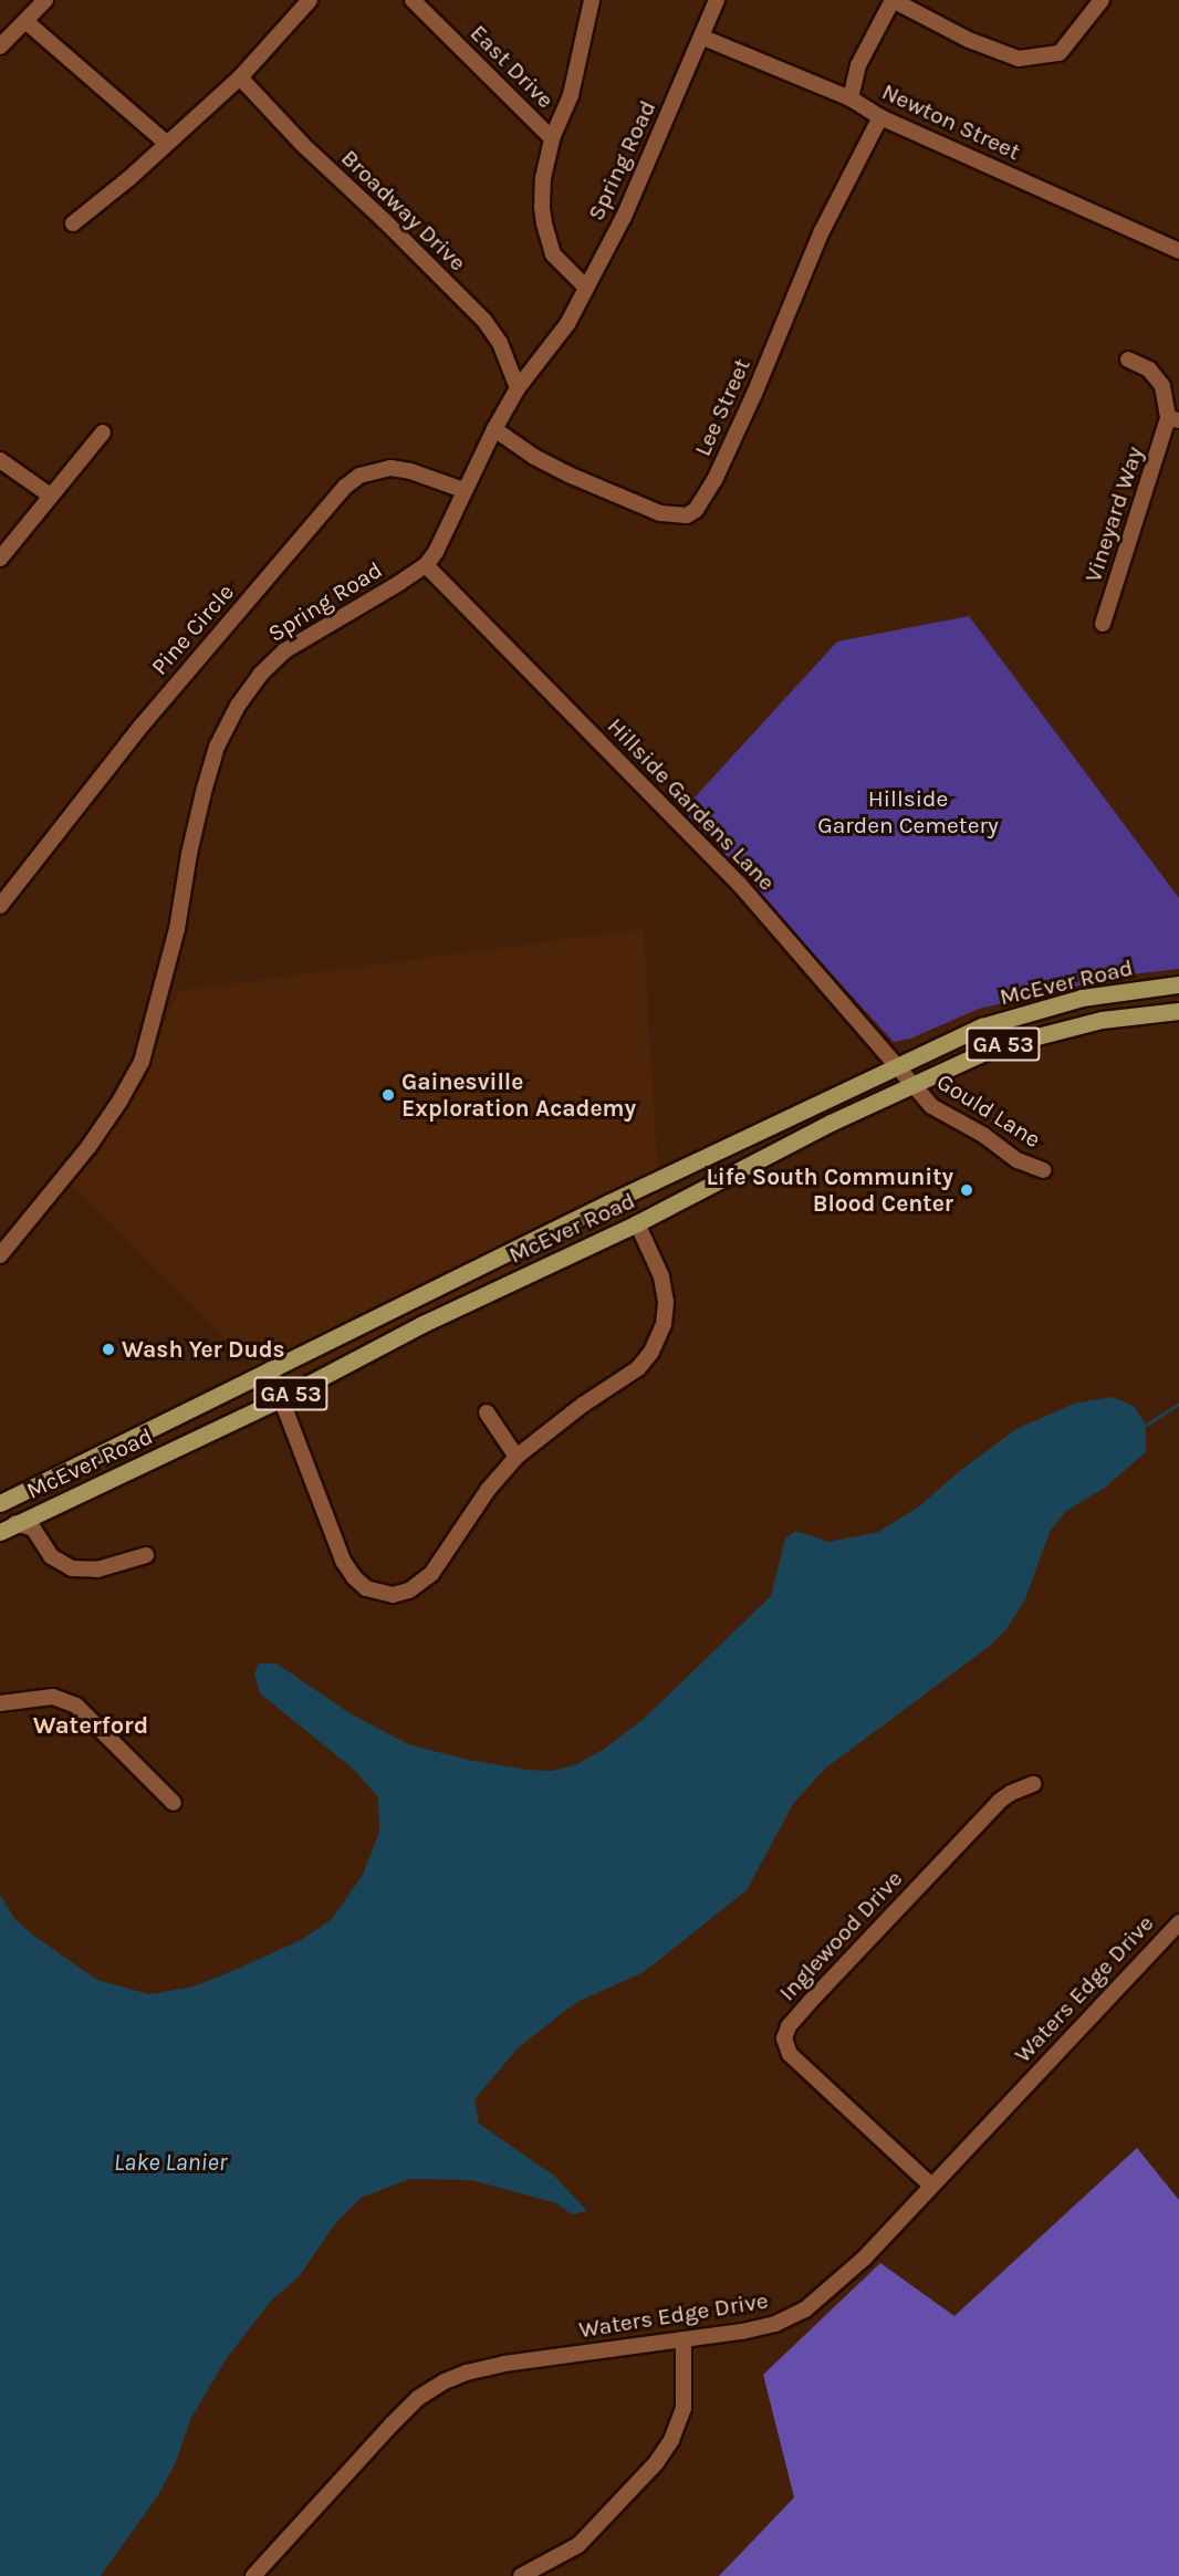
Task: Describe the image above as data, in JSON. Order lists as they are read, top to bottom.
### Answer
{
  "streets": {
    "main road": ["McEver Road", "GA 53"],
    "street": [
      "East Drive",
      "Newton Street",
      "Spring Road",
      "Broadway Drive",
      "Lee Street",
      "Vineyard Way",
      "Pine Circle",
      "Hillside Gardens Lane",
      "Gould Lane",
      "Inglewood Drive",
      "Waters Edge Drive"
    ]
  },
  "crossings": [
    ["Newton Street", "Spring Road"],
    ["Newton Street", "Lee Street"],
    ["Spring Road", "Broadway Drive"],
    ["Spring Road", "Lee Street"],
    ["Spring Road", "Pine Circle"],
    ["Spring Road", "Hillside Gardens Lane"],
    ["Hillside Gardens Lane", "McEver Road"],
    ["Hillside Gardens Lane", "Gould Lane"],
    ["McEver Road", "Gould Lane"],
    ["Inglewood Drive", "Waters Edge Drive"]
  ],
  "districts": ["Waterford"],
  "water": ["Lake Lanier"],
  "parks": ["Hillside Garden Cemetery"],
  "places": ["Gainesville Exploration Academy", "Life South Community Blood Center", "Wash Yer Duds"]
}
